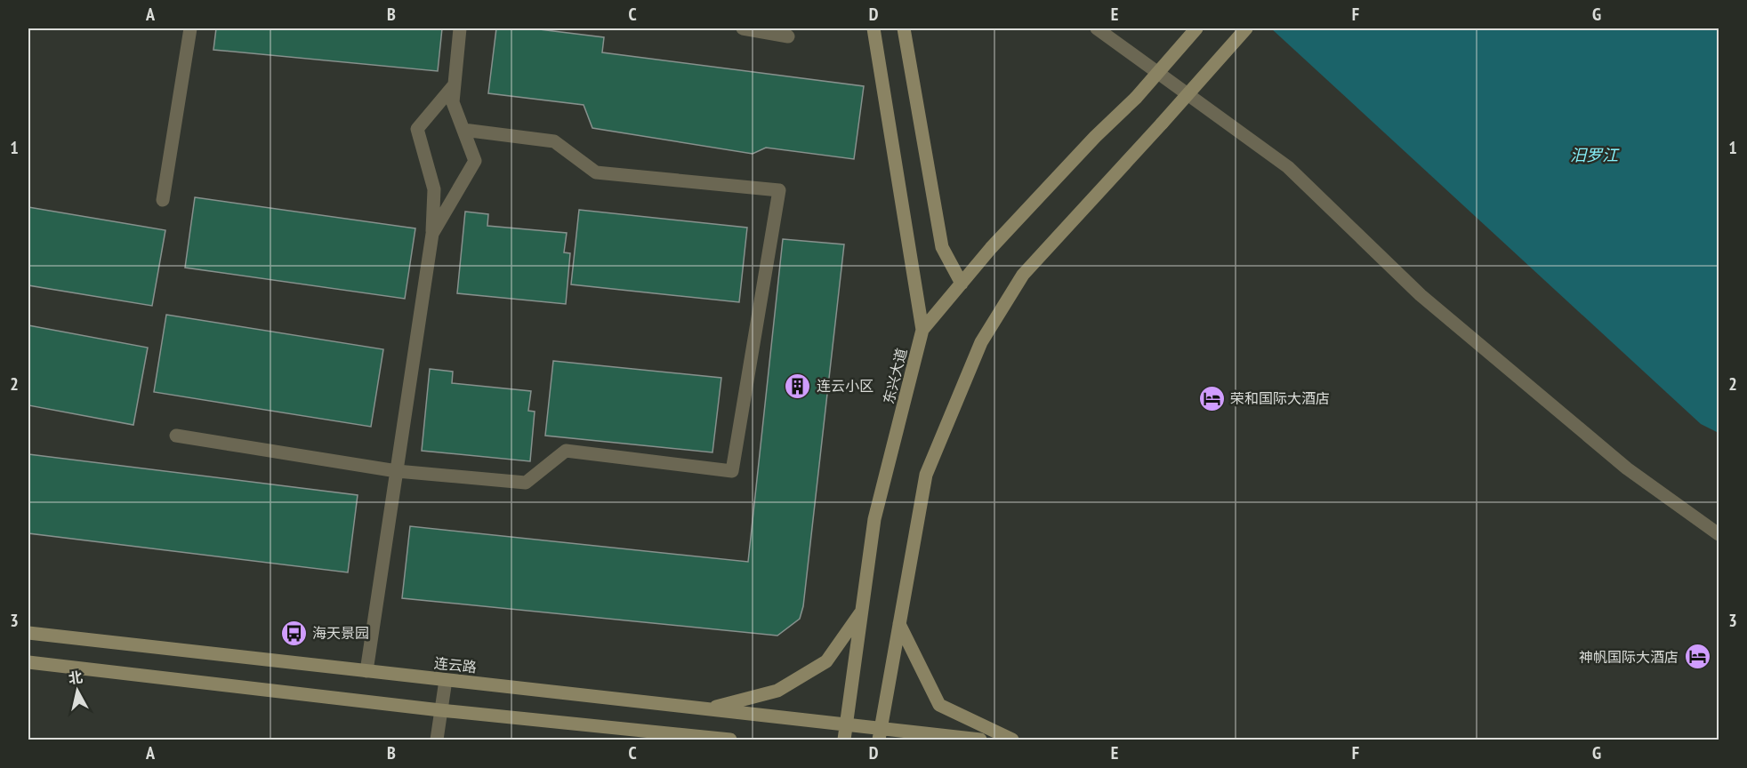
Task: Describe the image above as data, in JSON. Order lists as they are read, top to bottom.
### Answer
{
  "streets": {
    "street": ["东兴大道", "连云路"]
  },
  "crossings": [
    ["东兴大道", "连云路"]
  ],
  "water": ["汨罗江"],
  "places": {
    "building": ["连云小区"],
    "hotel": ["荣和国际大酒店", "神帆国际大酒店"],
    "bus stop": ["海天景园"]
  },
  "north": "top",
  "grid": {
    "columns": [
      "A",
      "B",
      "C",
      "D",
      "E",
      "F",
      "G"
    ],
    "rows": ["1", "2", "3"]
  }
}
